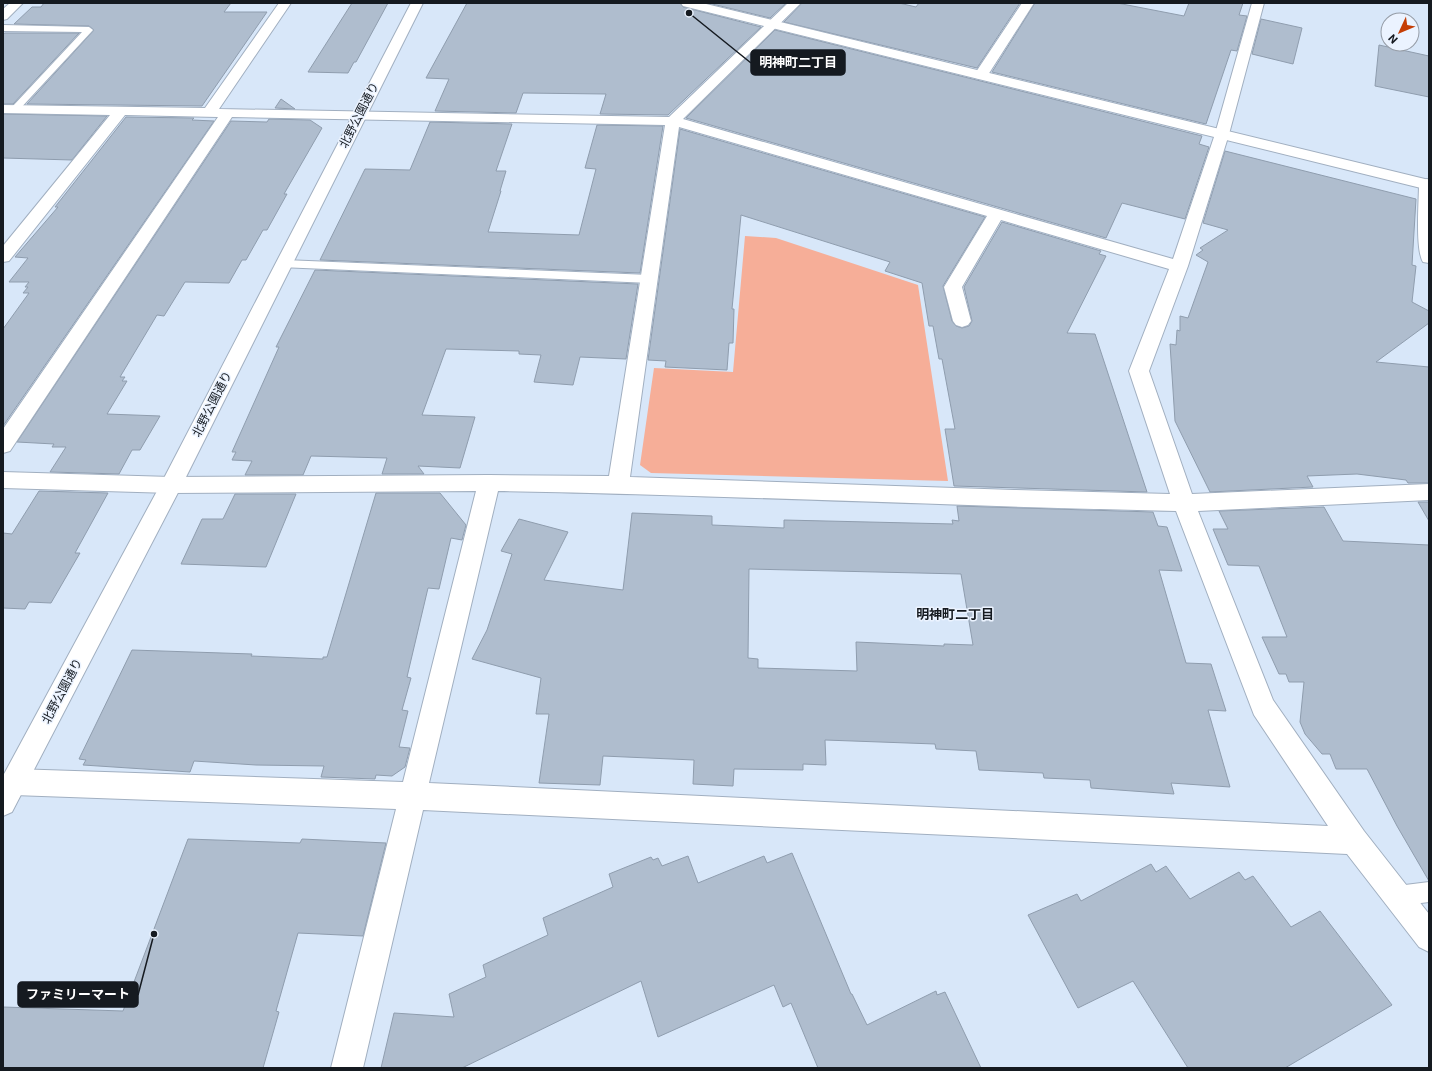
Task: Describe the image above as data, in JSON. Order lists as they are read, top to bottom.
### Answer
{
  "streets": {
    "street": ["北野公園通り"]
  },
  "districts": ["明神町二丁目"],
  "places": ["明神町二丁目", "ファミリーマート"],
  "north": "bottom left"
}
